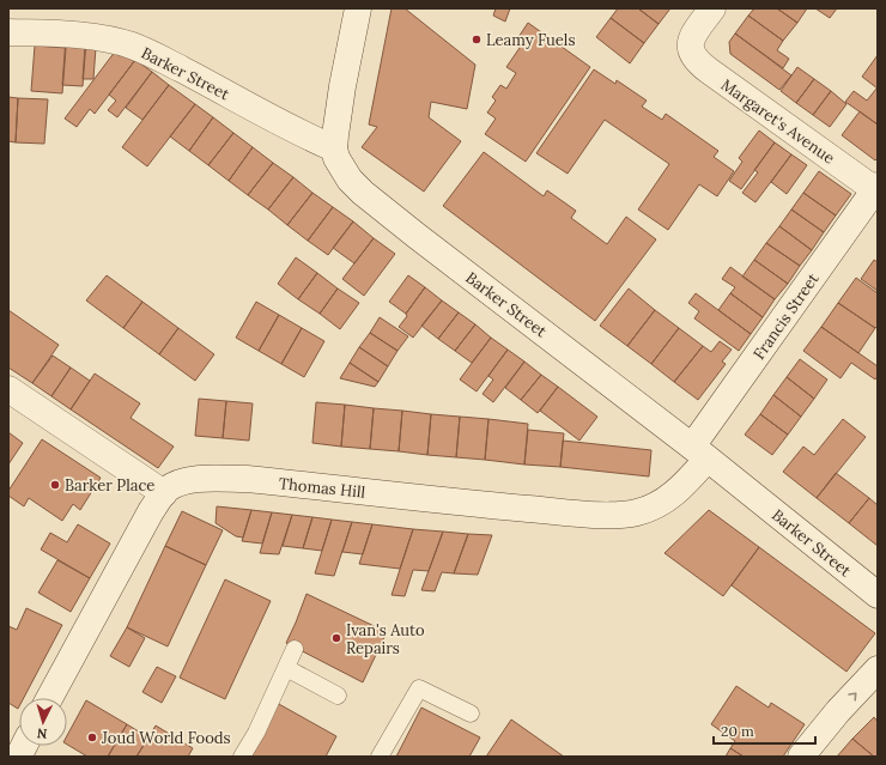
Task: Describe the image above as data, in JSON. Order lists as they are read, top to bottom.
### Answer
{
  "streets": {
    "street": [
      "Barker Street",
      "Margaret's Avenue",
      "Francis Street",
      "Thomas Hill"
    ]
  },
  "crossings": [
    ["Barker Street", "Francis Street"],
    ["Barker Street", "Thomas Hill"],
    ["Margaret's Avenue", "Francis Street"],
    ["Francis Street", "Thomas Hill"]
  ],
  "places": [
    "Leamy Fuels",
    "Barker Place",
    "Ivan's Auto Repairs",
    "Joud World Foods"
  ],
  "scale_bar": "20 m",
  "north": "bottom"
}
